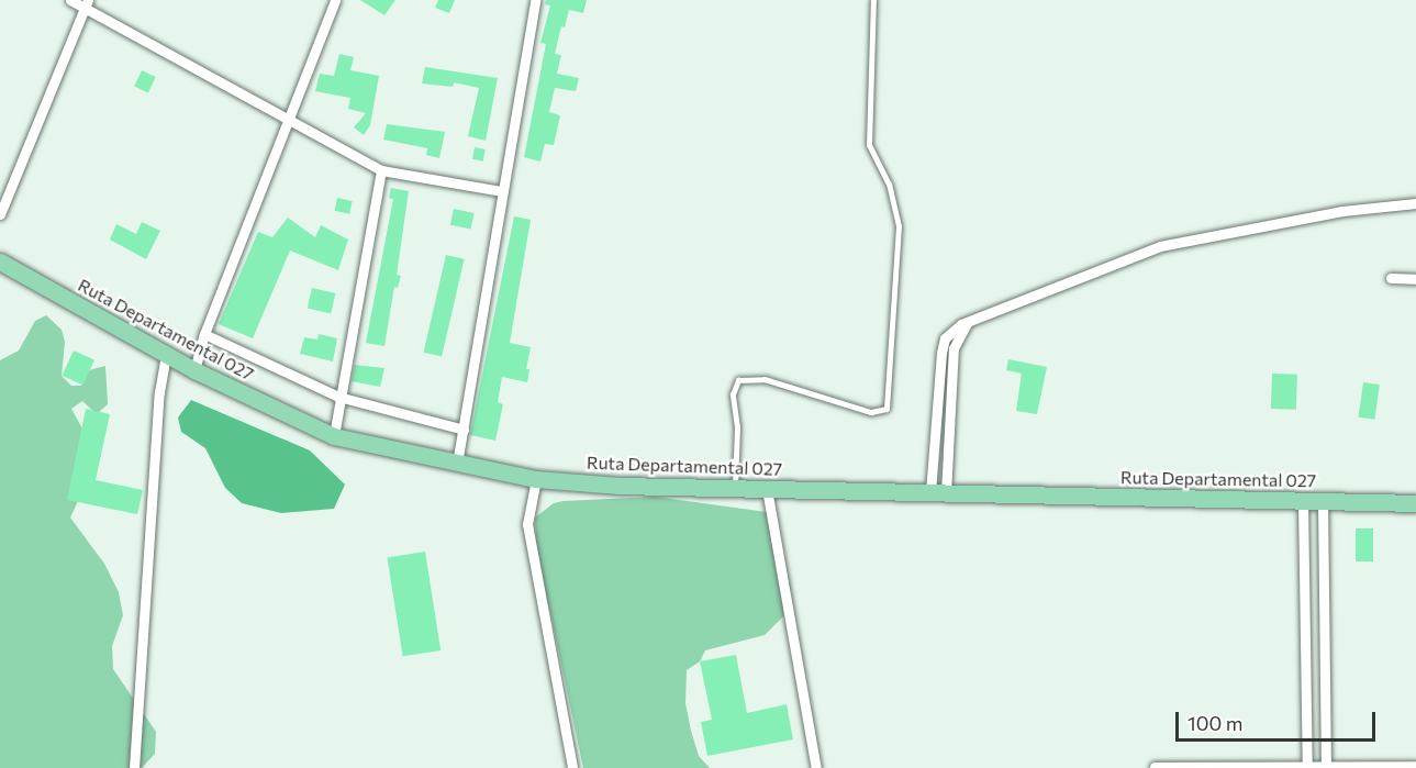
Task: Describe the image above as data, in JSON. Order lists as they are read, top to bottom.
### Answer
{
  "streets": {
    "main road": ["Ruta Departamental 027"]
  },
  "scale_bar": "100 m"
}
